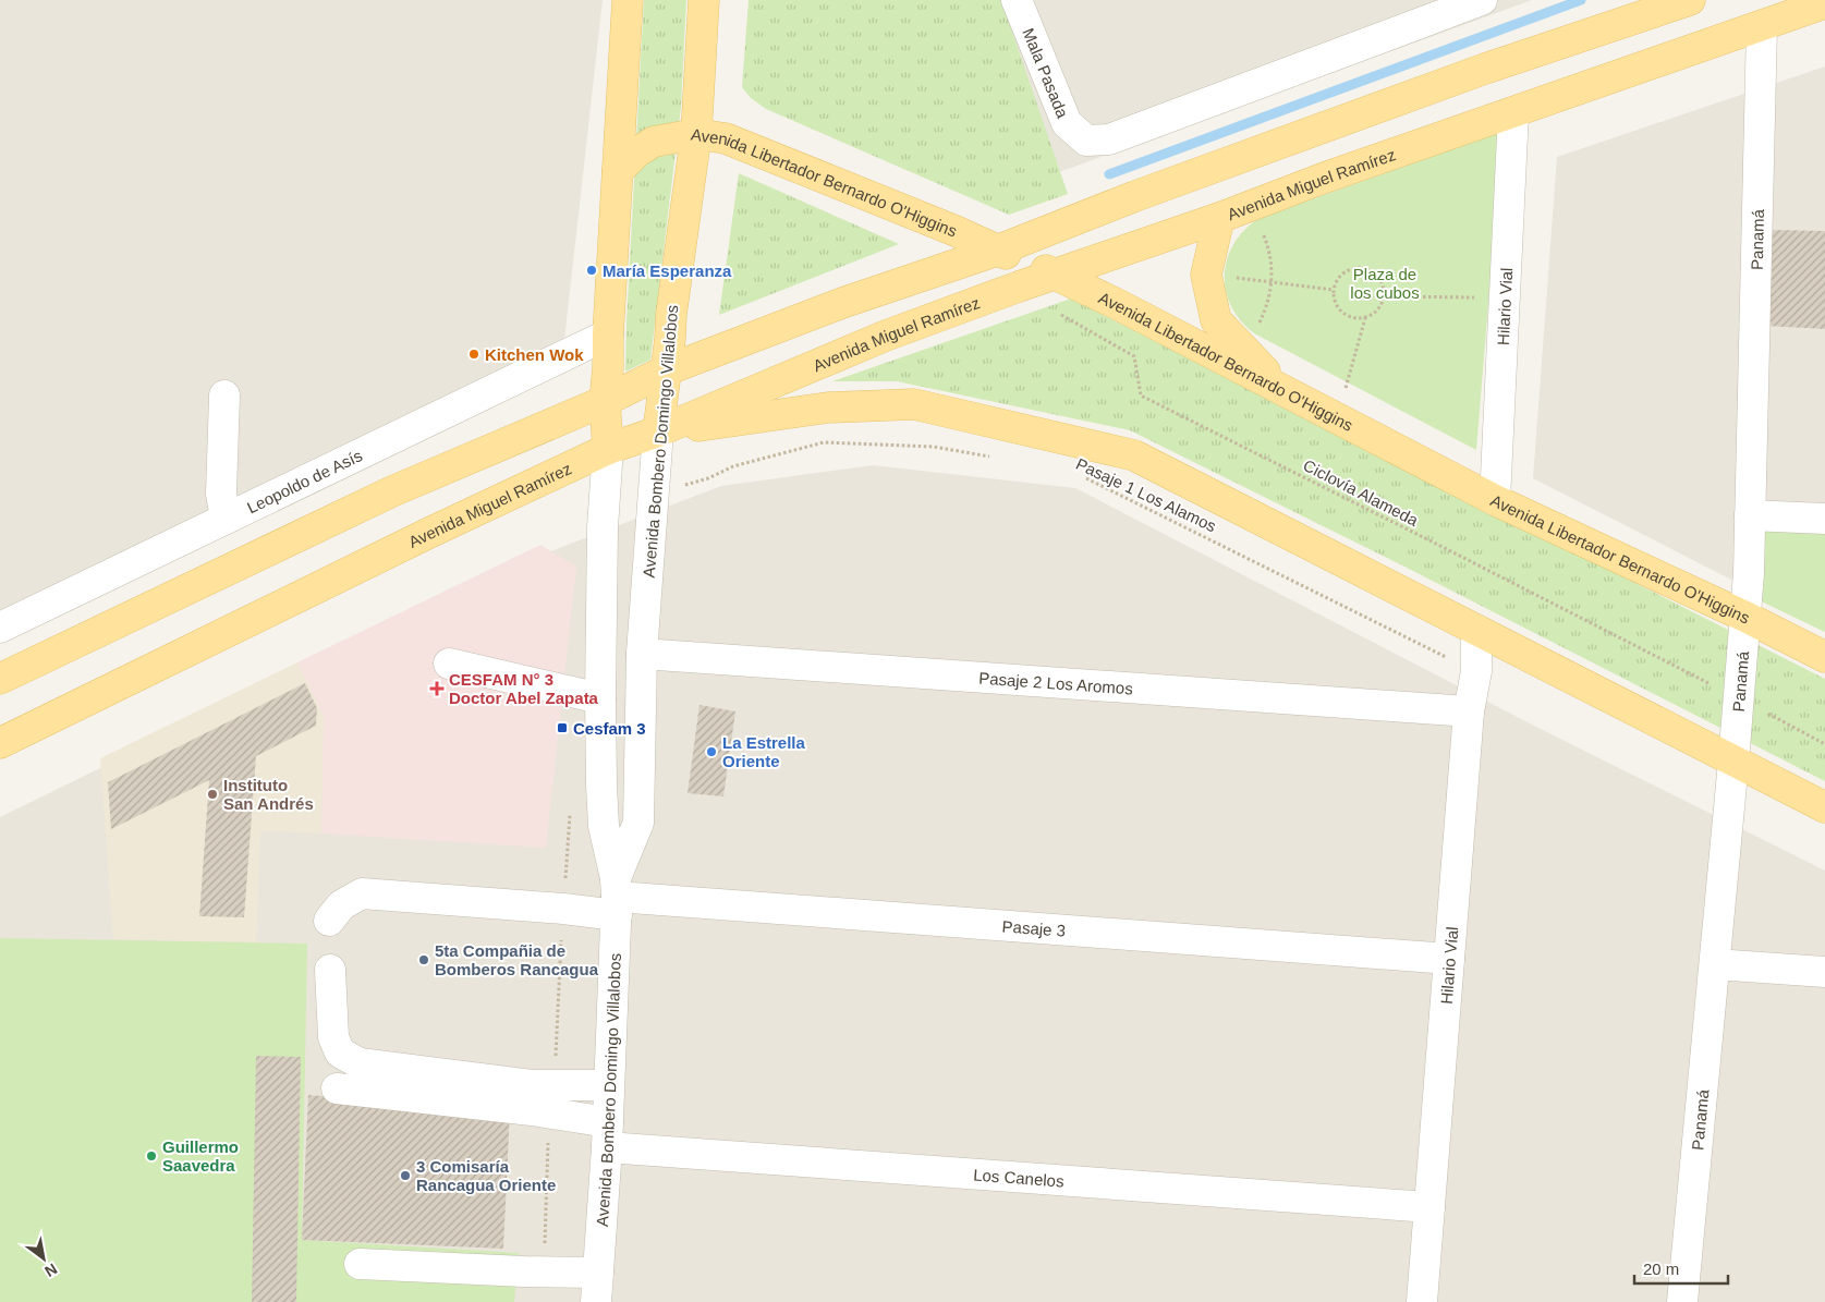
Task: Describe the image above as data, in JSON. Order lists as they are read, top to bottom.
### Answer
{
  "streets": {
    "main road": ["Avenida Miguel Ramírez", "Avenida Libertador Bernardo O'Higgins", "Avenida Bombero Domingo Villalobos"],
    "street": [
      "Mala Pasada",
      "Panamá",
      "Hilario Vial",
      "Leopoldo de Asís",
      "Pasaje 2 Los Aromos",
      "Pasaje 3",
      "Los Canelos"
    ],
    "path": ["Ciclovía Alameda", "Pasaje 1 Los Alamos"]
  },
  "crossings": [
    ["Avenida Miguel Ramírez", "Avenida Libertador Bernardo O'Higgins"],
    ["Avenida Miguel Ramírez", "Panamá"],
    ["Avenida Miguel Ramírez", "Hilario Vial"],
    ["Avenida Miguel Ramírez", "Avenida Bombero Domingo Villalobos"],
    ["Avenida Miguel Ramírez", "Ciclovía Alameda"],
    ["Avenida Libertador Bernardo O'Higgins", "Panamá"],
    ["Avenida Libertador Bernardo O'Higgins", "Hilario Vial"],
    ["Avenida Libertador Bernardo O'Higgins", "Avenida Bombero Domingo Villalobos"],
    ["Panamá", "Ciclovía Alameda"],
    ["Hilario Vial", "Pasaje 1 Los Alamos"],
    ["Hilario Vial", "Pasaje 2 Los Aromos"],
    ["Hilario Vial", "Pasaje 3"],
    ["Hilario Vial", "Los Canelos"],
    ["Avenida Bombero Domingo Villalobos", "Leopoldo de Asís"],
    ["Avenida Bombero Domingo Villalobos", "Pasaje 2 Los Aromos"],
    ["Avenida Bombero Domingo Villalobos", "Pasaje 3"],
    ["Avenida Bombero Domingo Villalobos", "Los Canelos"]
  ],
  "parks": ["Plaza de los cubos"],
  "places": {
    "other": [
      "María Esperanza",
      "Kitchen Wok",
      "La Estrella Oriente",
      "Instituto San Andrés",
      "5ta Compañia de Bomberos Rancagua",
      "Guillermo Saavedra",
      "3 Comisaría Rancagua Oriente"
    ],
    "health": ["CESFAM N° 3 Doctor Abel Zapata"],
    "transit": ["Cesfam 3"]
  },
  "scale_bar": "20 m",
  "north": "bottom right"
}
